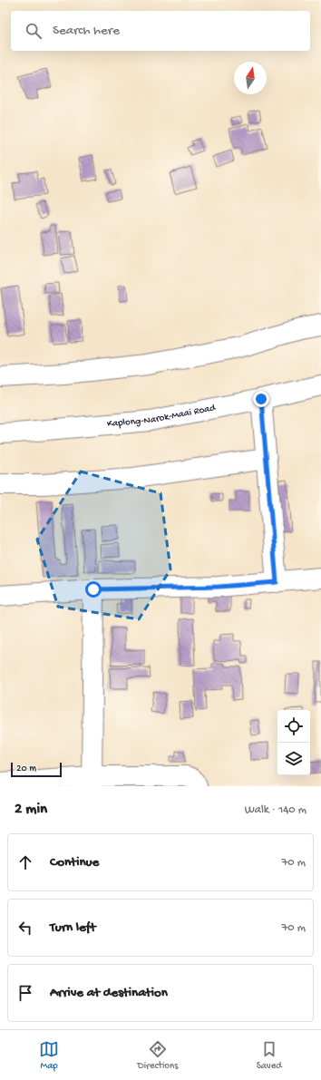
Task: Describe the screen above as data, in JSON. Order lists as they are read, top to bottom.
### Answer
{
  "streets": {
    "main road": ["Kaplong-Narok-Maai Road"]
  },
  "scale_bar": "20 m",
  "north": "top",
  "page": {
    "search": "Search here",
    "scale": "20 m",
    "heading": ["2 min", "Walk · 140 m"],
    "list": [
      ["Continue", "70 m"],
      ["Turn left", "70 m"],
      "Arrive at destination"
    ],
    "nav": ["Map", "Directions", "Saved"]
  }
}
